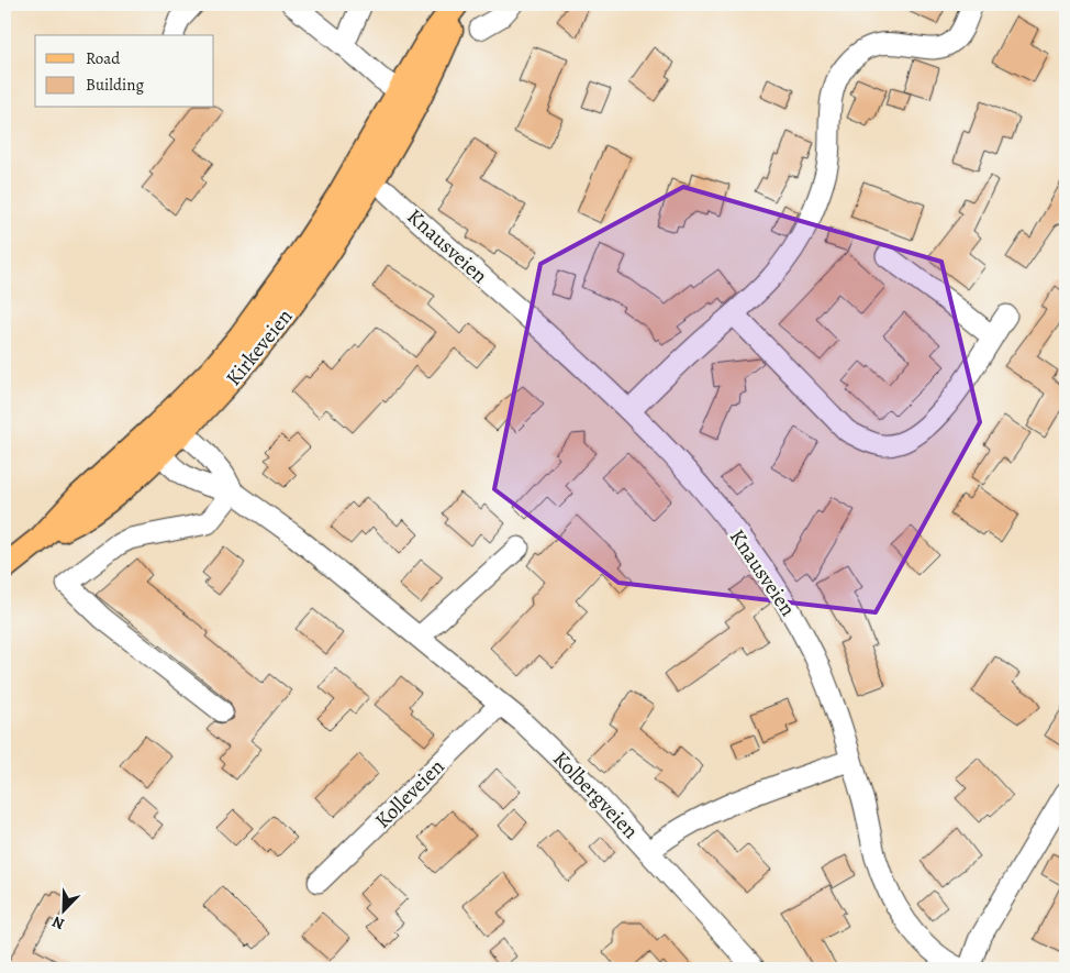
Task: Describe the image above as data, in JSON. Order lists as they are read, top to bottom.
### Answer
{
  "streets": {
    "main road": ["Kirkeveien"],
    "street": ["Knausveien", "Kolleveien", "Kolbergveien"]
  },
  "crossings": [
    ["Kirkeveien", "Kolbergveien"],
    ["Kolleveien", "Kolbergveien"]
  ],
  "legend": ["Road", "Building"],
  "north": "bottom left"
}
